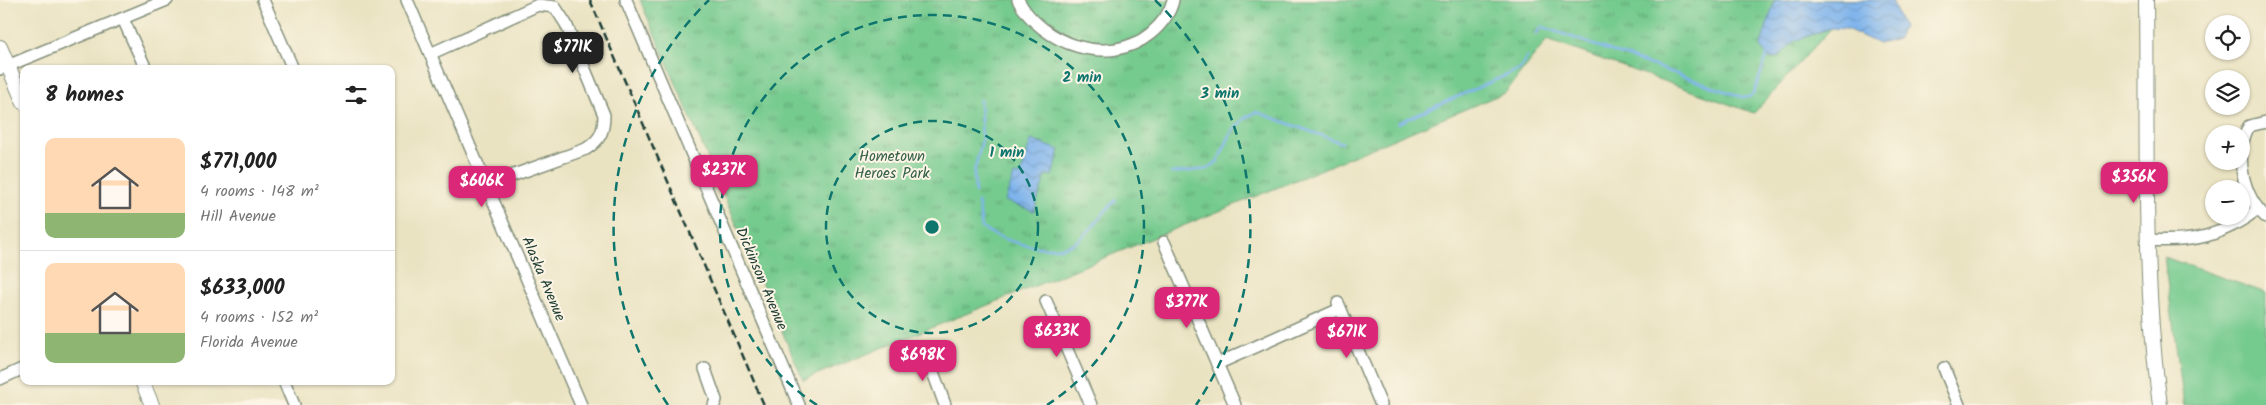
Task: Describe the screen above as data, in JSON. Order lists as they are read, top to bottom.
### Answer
{
  "streets": {
    "street": ["Alaska Avenue", "Dickinson Avenue"]
  },
  "parks": ["Hometown Heroes Park"],
  "page": {
    "map_buttons": ["+", "−"],
    "price": [
      "$771K",
      "$237K",
      "$356K",
      "$606K",
      "$377K",
      "$633K",
      "$671K",
      "$698K"
    ],
    "heading": "8 homes",
    "list": [
      {
        "name": "$771,000",
        "note": "4 rooms · 148 m² · Hill Avenue"
      },
      {
        "name": "$633,000",
        "note": "4 rooms · 152 m² · Florida Avenue"
      }
    ]
  },
  "rings": ["2 min", "3 min", "1 min"]
}
